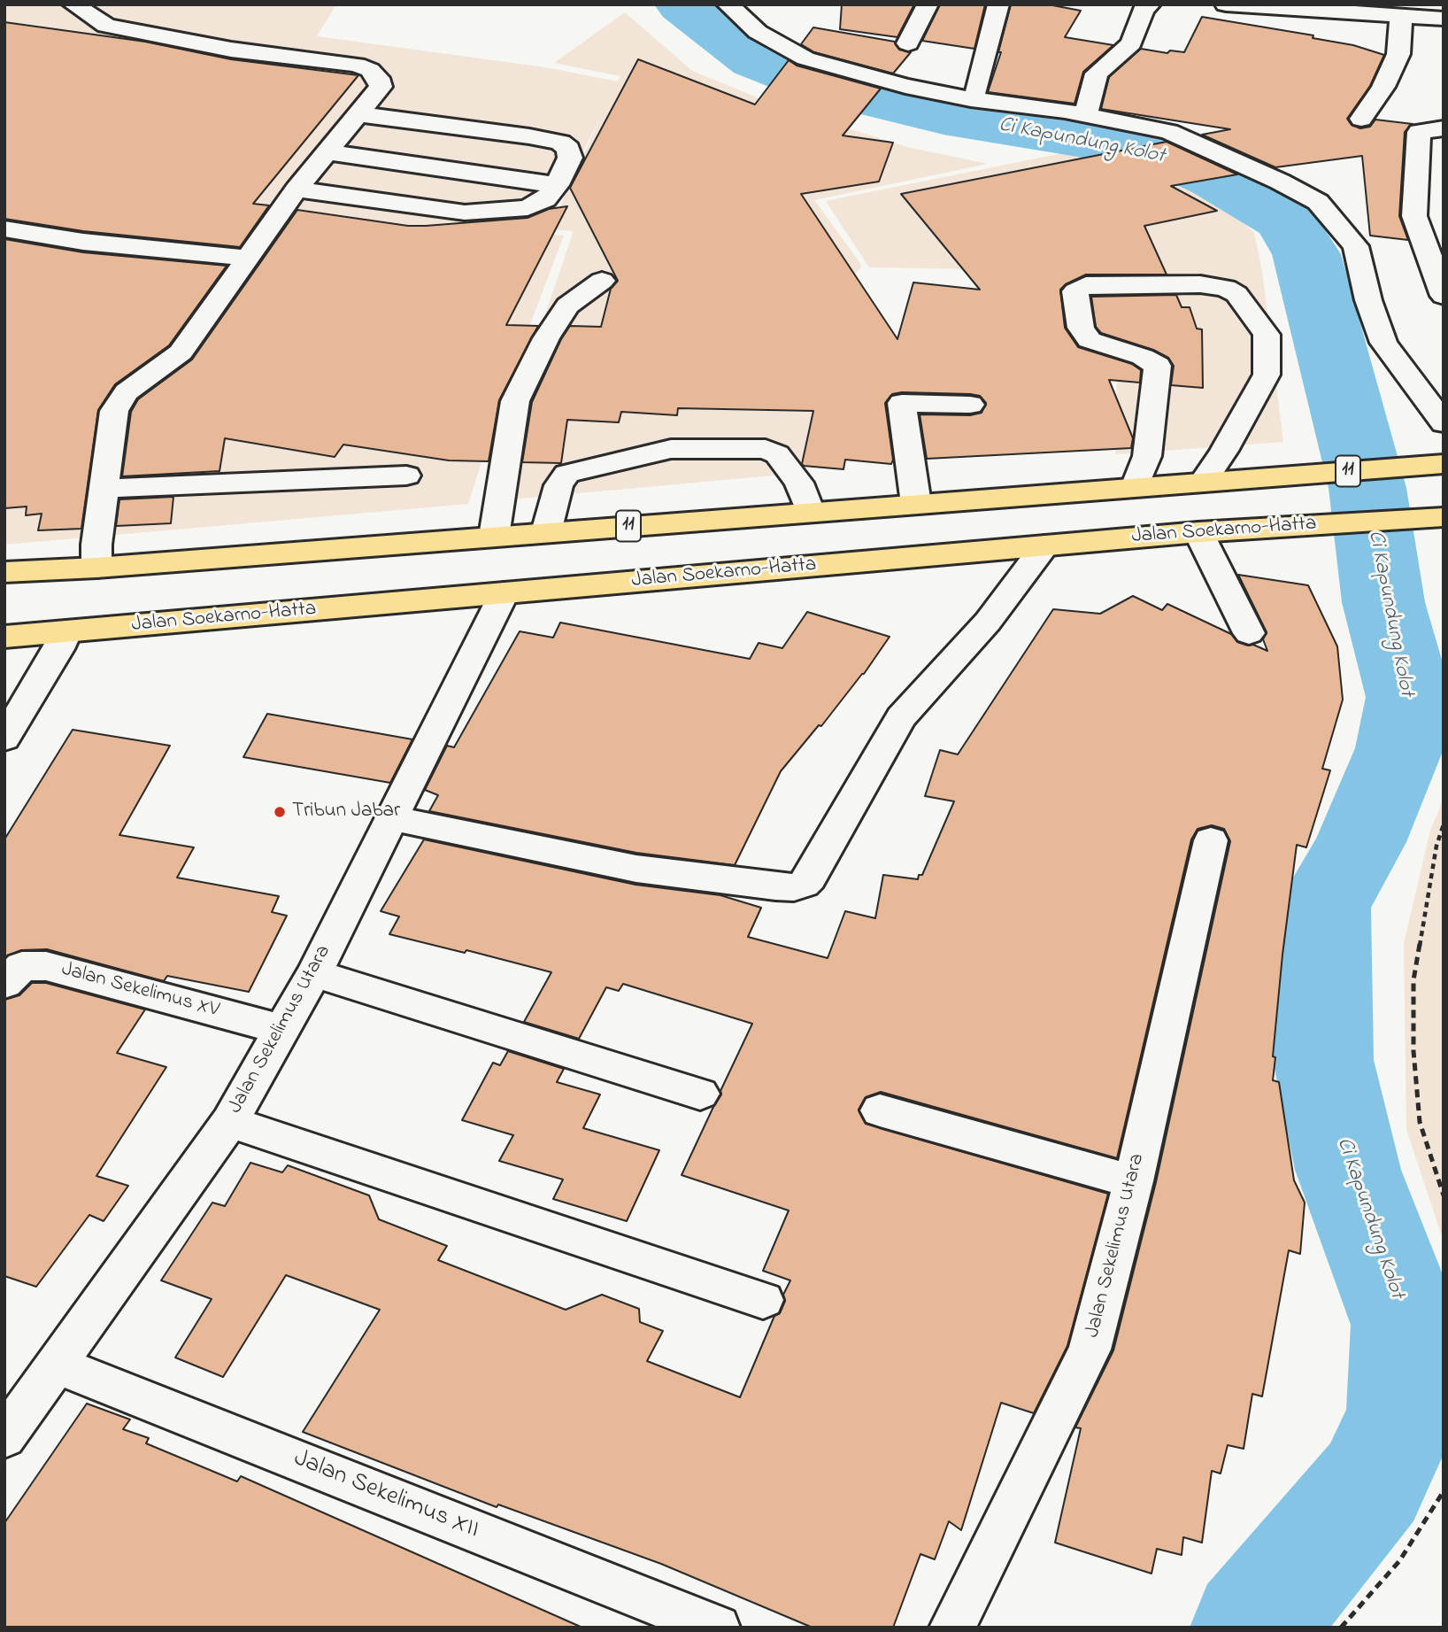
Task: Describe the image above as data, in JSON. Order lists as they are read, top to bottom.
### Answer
{
  "streets": {
    "highway": ["11", "Jalan Soekarno-Hatta"],
    "street": ["Jalan Sekelimus XV", "Jalan Sekelimus Utara", "Jalan Sekelimus XII"]
  },
  "crossings": [
    ["Jalan Soekarno-Hatta", "Jalan Sekelimus Utara"],
    ["Jalan Sekelimus XV", "Jalan Sekelimus Utara"],
    ["Jalan Sekelimus Utara", "Jalan Sekelimus XII"]
  ],
  "water": ["Ci Kapundung Kolot"],
  "places": ["Tribun Jabar"]
}
